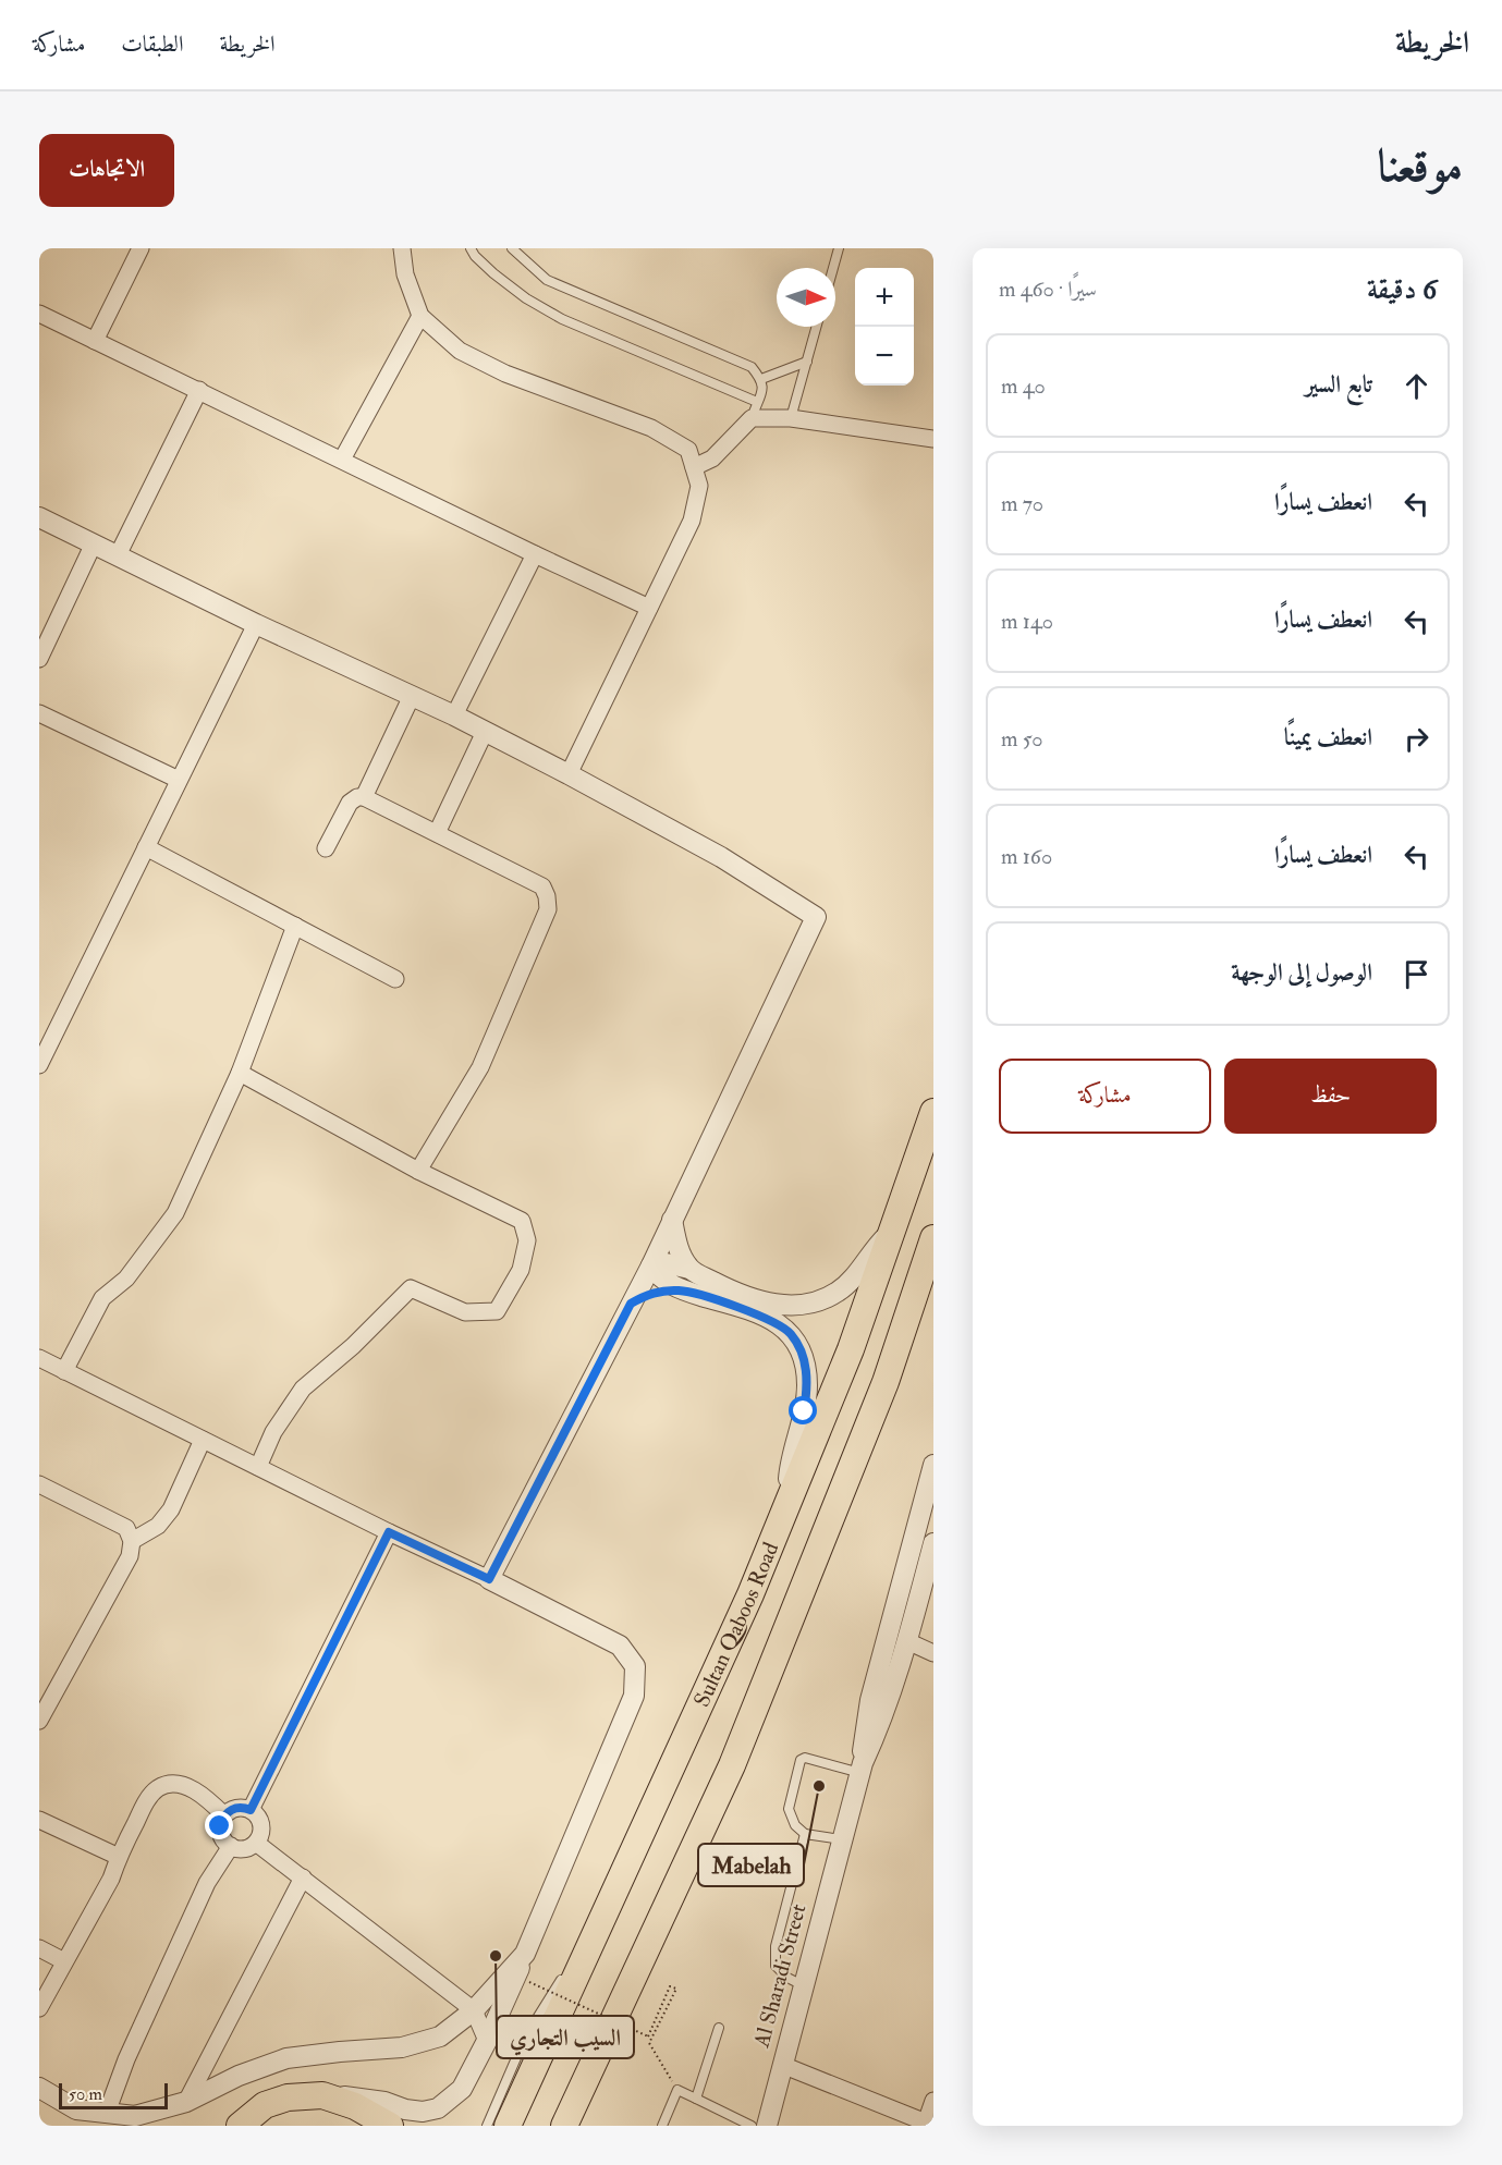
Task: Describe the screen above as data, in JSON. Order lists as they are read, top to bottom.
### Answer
{
  "streets": {
    "highway": ["Sultan Qaboos Road"],
    "street": ["Al Sharadi Street"]
  },
  "places": ["Mabelah", "السيب التجاري"],
  "scale_bar": "50 m",
  "north": "right",
  "page": {
    "header": "الخريطة",
    "nav": ["الخريطة", "الطبقات", "مشاركة"],
    "title": "موقعنا",
    "buttons": [
      "الاتجاهات",
      ["حفظ", "مشاركة"]
    ],
    "heading": ["6 دقيقة", "سيرًا · 460 m"],
    "map_buttons": ["+", "−"],
    "list": [
      ["تابع السير", "40 m"],
      ["انعطف يسارًا", "70 m"],
      ["انعطف يسارًا", "140 m"],
      ["انعطف يمينًا", "50 m"],
      ["انعطف يسارًا", "160 m"],
      "الوصول إلى الوجهة"
    ],
    "scale": "50 m"
  }
}
